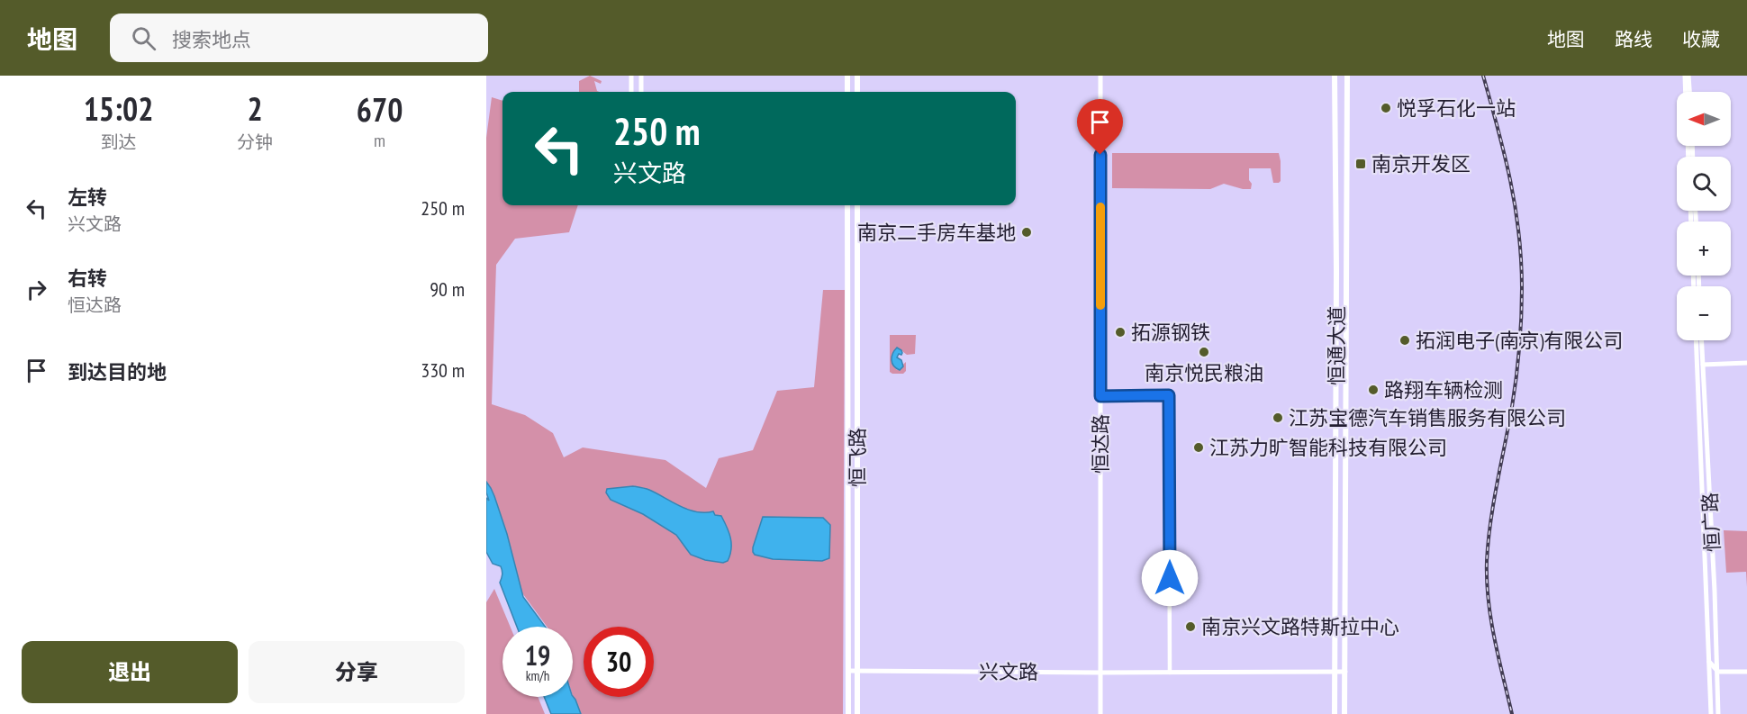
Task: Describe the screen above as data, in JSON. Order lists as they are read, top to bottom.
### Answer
{
  "streets": {
    "main road": ["恒通大道", "恒飞路"],
    "street": ["恒达路", "恒广路", "兴文路"]
  },
  "crossings": [
    ["恒通大道", "兴文路"],
    ["恒达路", "兴文路"],
    ["恒飞路", "兴文路"]
  ],
  "places": {
    "other": [
      "悦孚石化一站",
      "南京二手房车基地",
      "拓源钢铁",
      "拓润电子(南京)有限公司",
      "南京悦民粮油",
      "路翔车辆检测",
      "江苏宝德汽车销售服务有限公司",
      "江苏力旷智能科技有限公司",
      "南京兴文路特斯拉中心"
    ],
    "transit": ["南京开发区"]
  },
  "north": "left",
  "page": {
    "header": "地图",
    "search": "搜索地点",
    "nav": ["地图", "路线", "收藏"],
    "eta": [
      "15:02",
      "到达",
      "2",
      "分钟",
      "670",
      "m"
    ],
    "map_buttons": ["+", "−"],
    "turn": ["250 m", "兴文路"],
    "list": [
      {
        "name": "左转",
        "note": "兴文路",
        "value": "250 m"
      },
      {
        "name": "右转",
        "note": "恒达路",
        "value": "90 m"
      },
      {
        "name": "到达目的地",
        "value": "330 m"
      }
    ],
    "speed": "19 km/h",
    "limit": "30",
    "buttons": ["退出", "分享"]
  }
}
